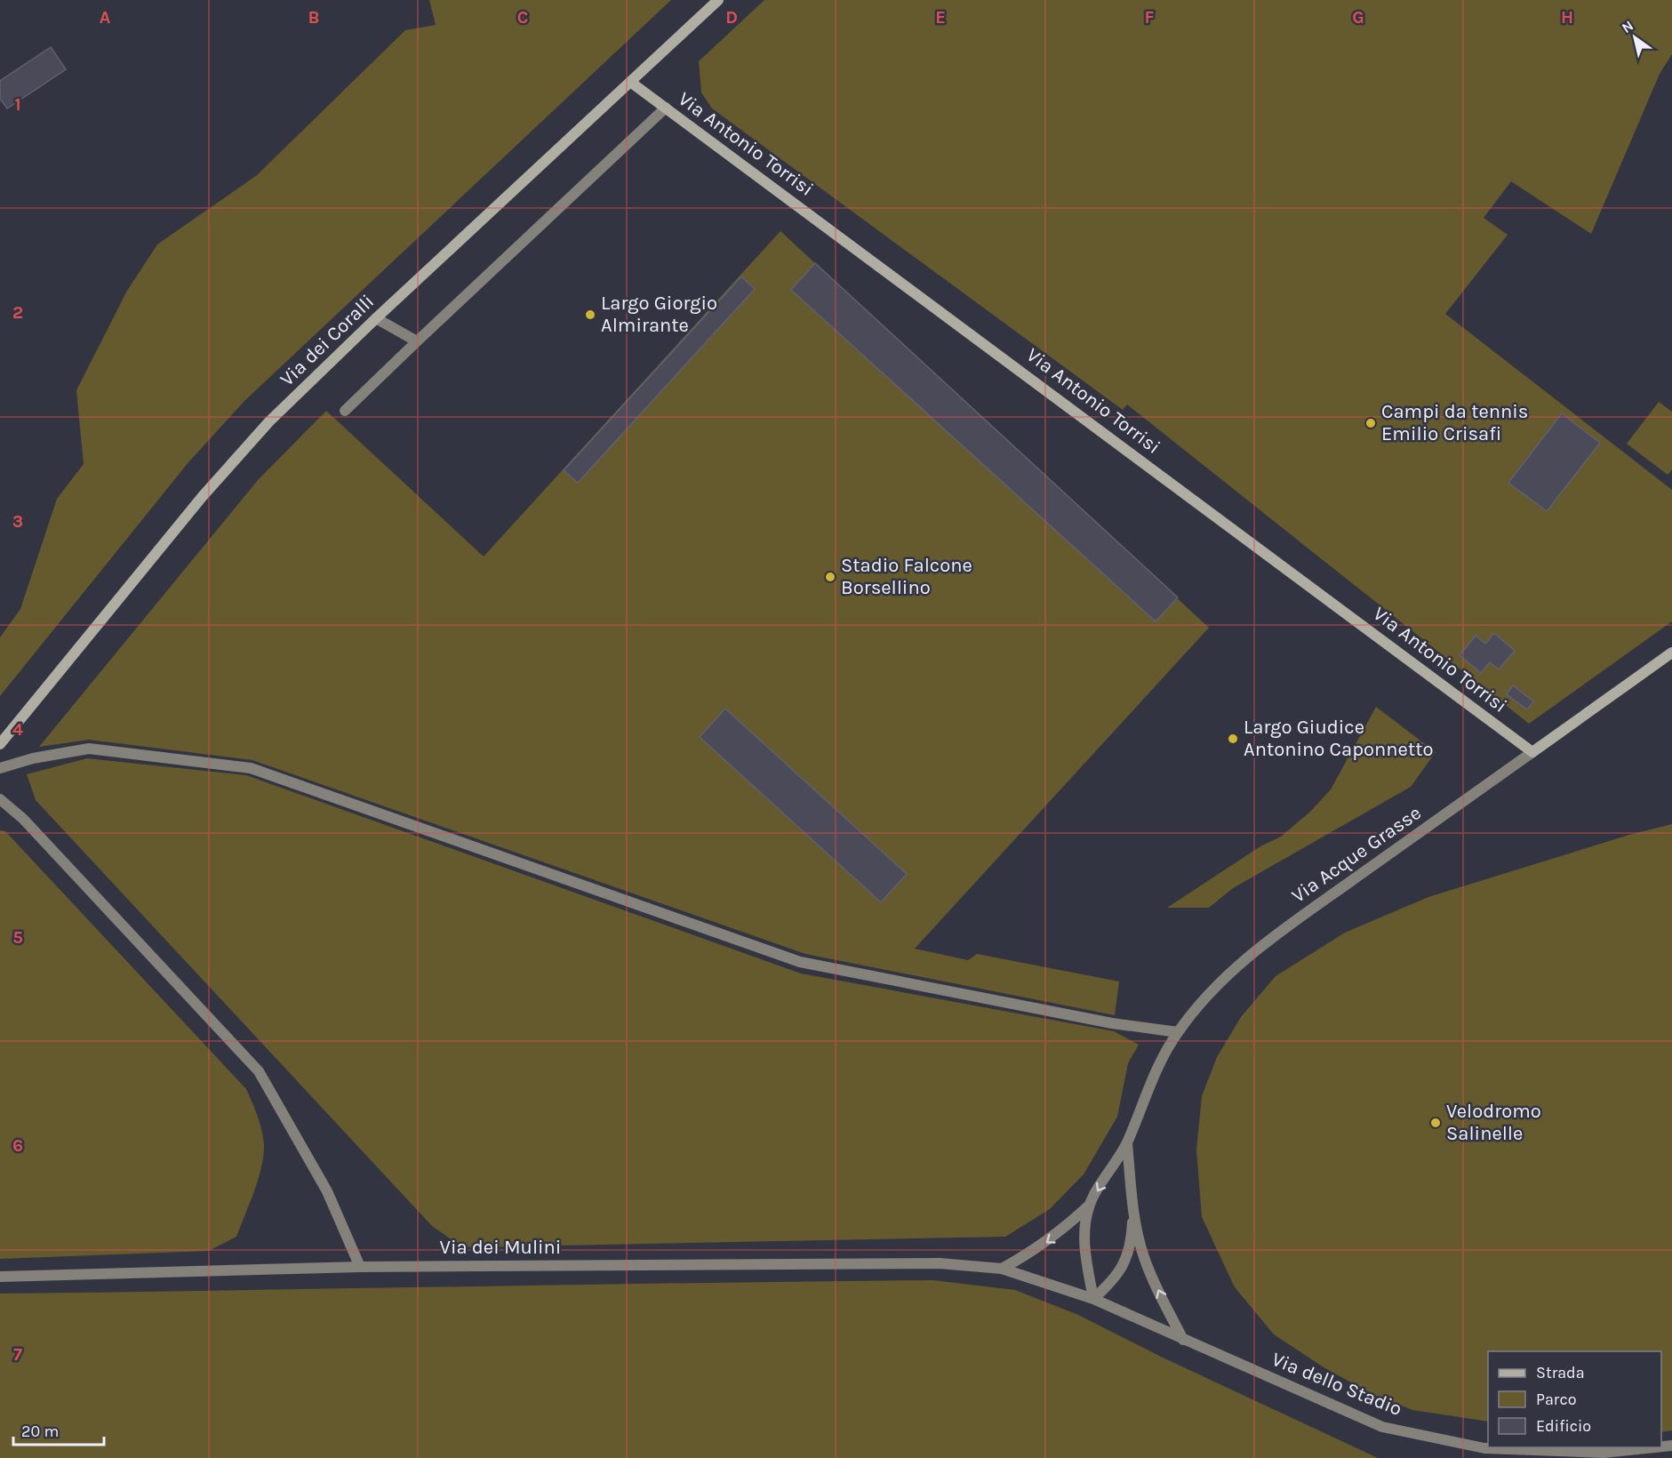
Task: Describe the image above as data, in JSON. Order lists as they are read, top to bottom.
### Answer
{
  "streets": {
    "street": [
      "Via Antonio Torrisi",
      "Via dei Coralli",
      "Via Acque Grasse",
      "Via dei Mulini",
      "Via dello Stadio"
    ]
  },
  "crossings": [
    ["Via Antonio Torrisi", "Via dei Coralli"],
    ["Via Antonio Torrisi", "Via Acque Grasse"],
    ["Via dei Mulini", "Via dello Stadio"]
  ],
  "places": [
    "Largo Giorgio Almirante",
    "Campi da tennis Emilio Crisafi",
    "Stadio Falcone Borsellino",
    "Largo Giudice Antonino Caponnetto",
    "Velodromo Salinelle"
  ],
  "legend": ["Strada", "Parco", "Edificio"],
  "scale_bar": "20 m",
  "north": "top left",
  "grid": {
    "columns": [
      "A",
      "B",
      "C",
      "D",
      "E",
      "F",
      "G",
      "H"
    ],
    "rows": [
      "1",
      "2",
      "3",
      "4",
      "5",
      "6",
      "7"
    ]
  }
}
